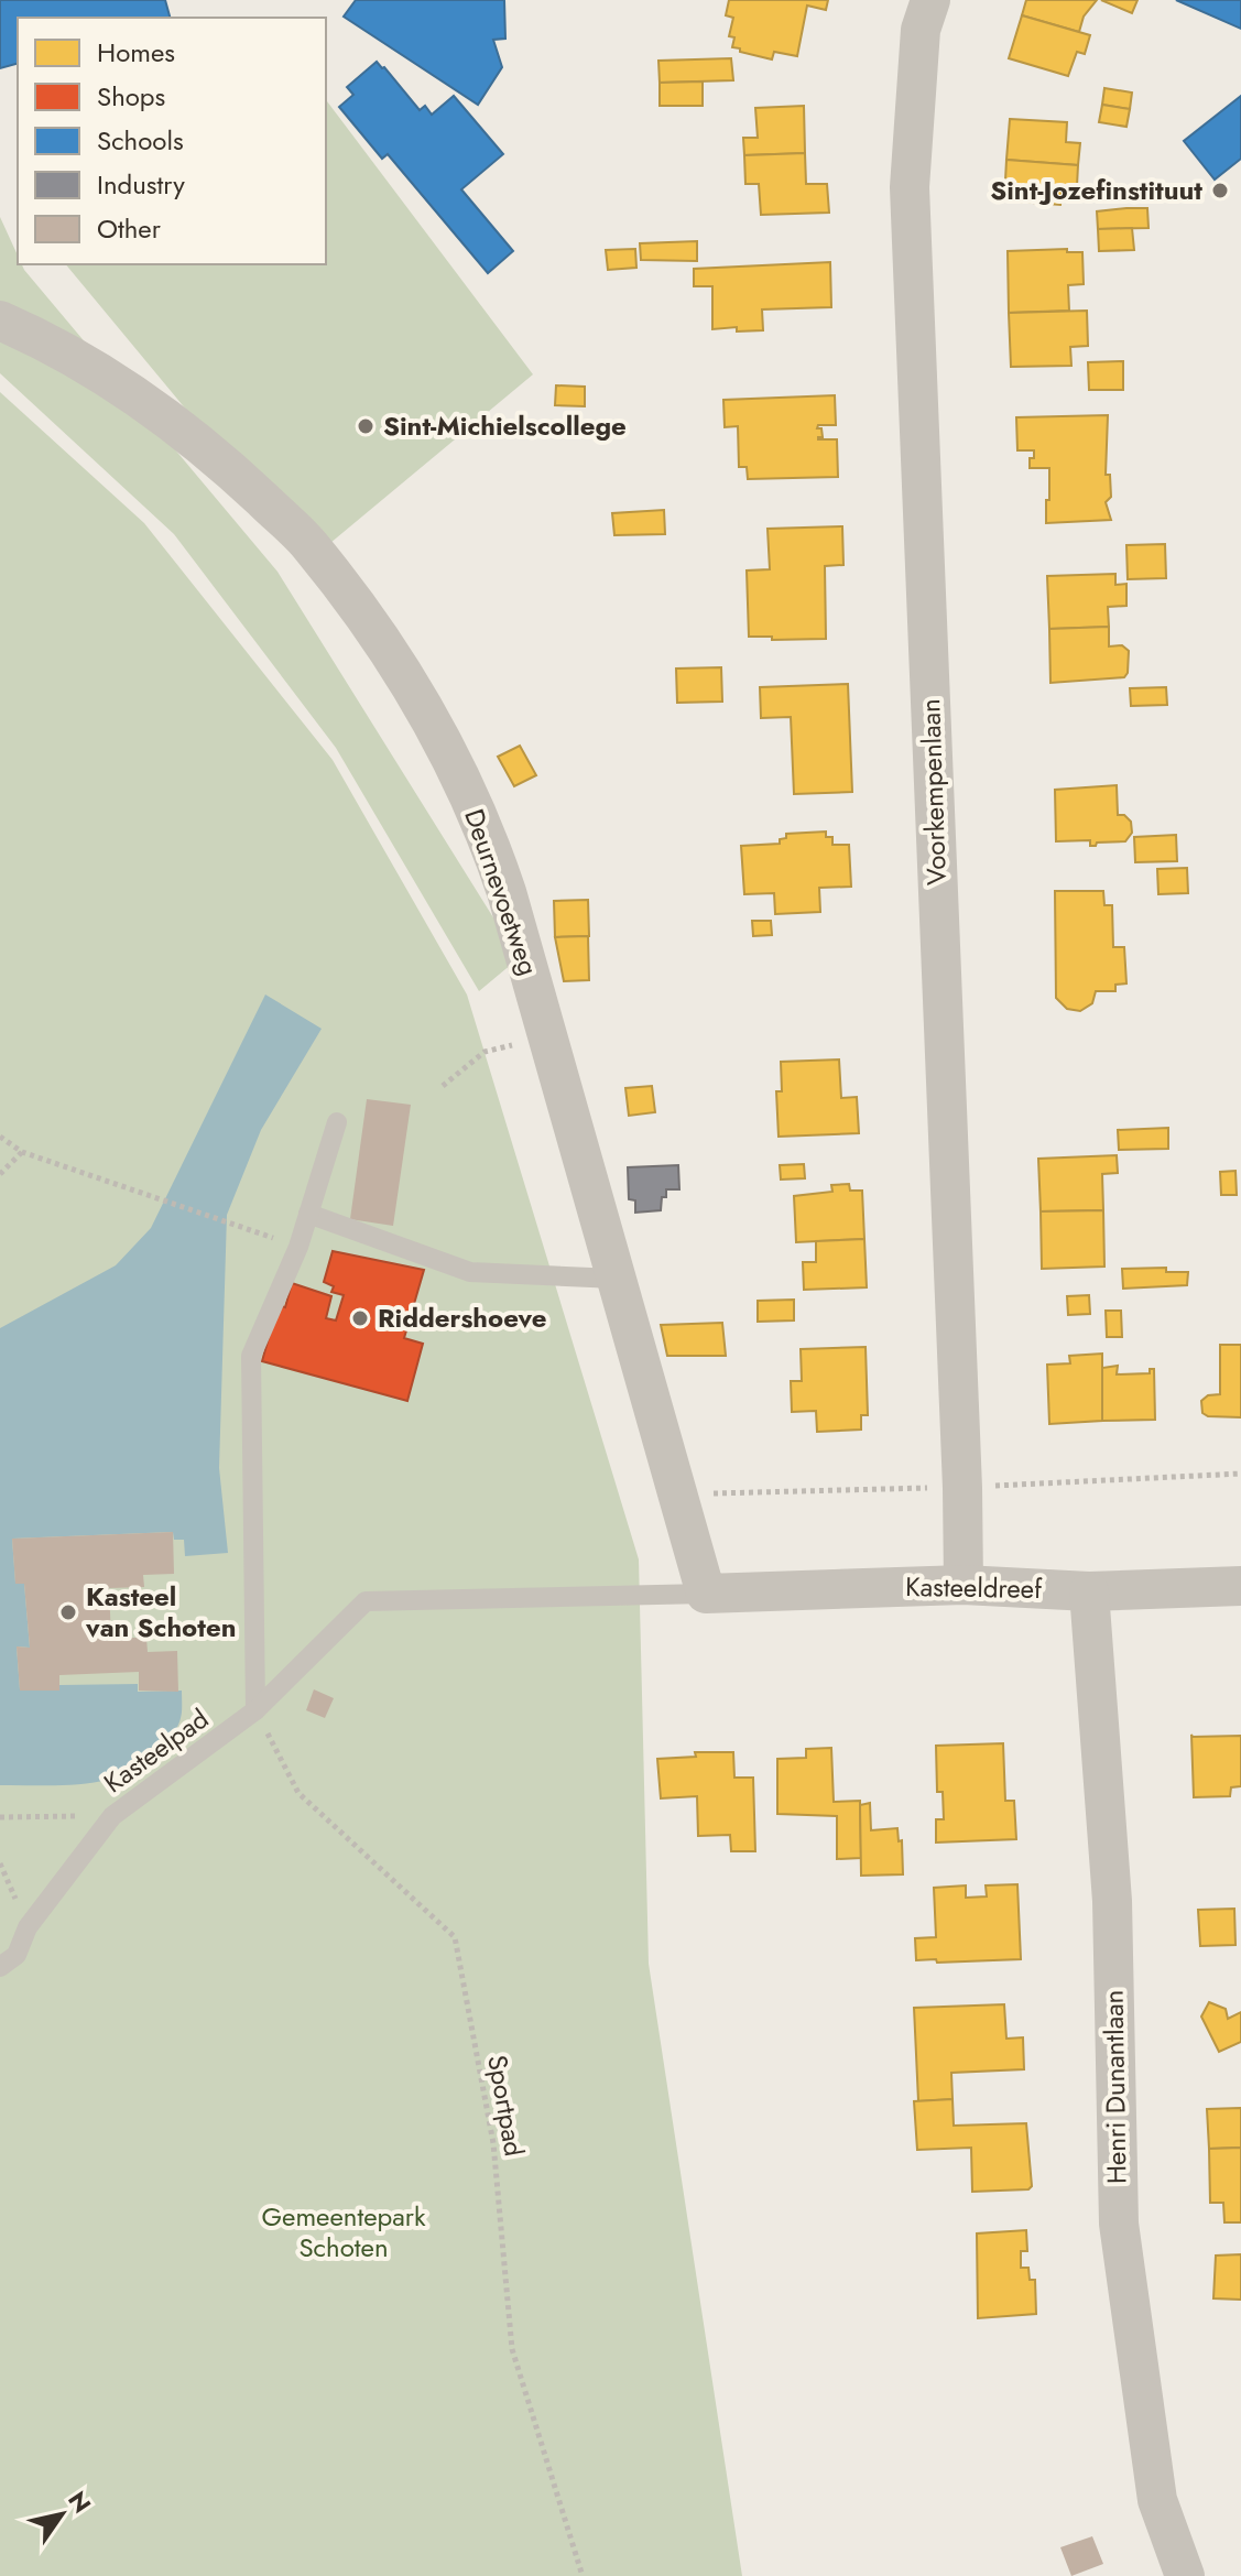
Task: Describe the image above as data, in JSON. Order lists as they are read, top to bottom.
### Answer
{
  "streets": {
    "street": [
      "Voorkempenlaan",
      "Deurnevoetweg",
      "Kasteeldreef",
      "Henri Dunantlaan"
    ],
    "lane": ["Kasteelpad"],
    "path": ["Sportpad"]
  },
  "crossings": [
    ["Voorkempenlaan", "Kasteeldreef"],
    ["Deurnevoetweg", "Kasteeldreef"],
    ["Deurnevoetweg", "Kasteelpad"],
    ["Kasteeldreef", "Kasteelpad"],
    ["Kasteeldreef", "Henri Dunantlaan"],
    ["Kasteelpad", "Sportpad"]
  ],
  "parks": ["Gemeentepark Schoten"],
  "places": [
    "Sint-Jozefinstituut",
    "Sint-Michielscollege",
    "Riddershoeve",
    "Kasteel van Schoten"
  ],
  "legend": [
    "Homes",
    "Shops",
    "Schools",
    "Industry",
    "Other"
  ],
  "north": "top right"
}
